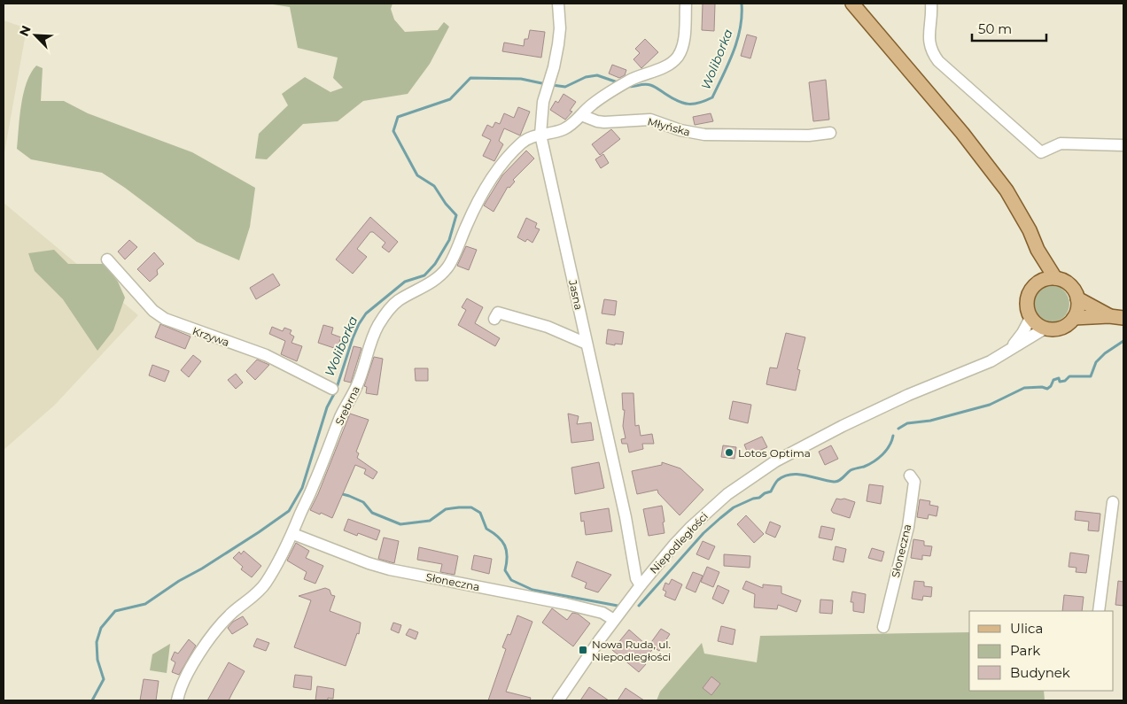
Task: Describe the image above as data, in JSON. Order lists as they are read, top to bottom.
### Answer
{
  "streets": {
    "street": [
      "Młyńska",
      "Jasna",
      "Krzywa",
      "Srebrna",
      "Niepodległości",
      "Słoneczna"
    ]
  },
  "crossings": [
    ["Jasna", "Srebrna"],
    ["Jasna", "Niepodległości"],
    ["Srebrna", "Słoneczna"],
    ["Niepodległości", "Słoneczna"]
  ],
  "water": ["Woliborka"],
  "places": {
    "other": ["Lotos Optima"],
    "transit": ["Nowa Ruda, ul. Niepodległości"]
  },
  "legend": ["Ulica", "Park", "Budynek"],
  "scale_bar": "50 m",
  "north": "top left"
}
